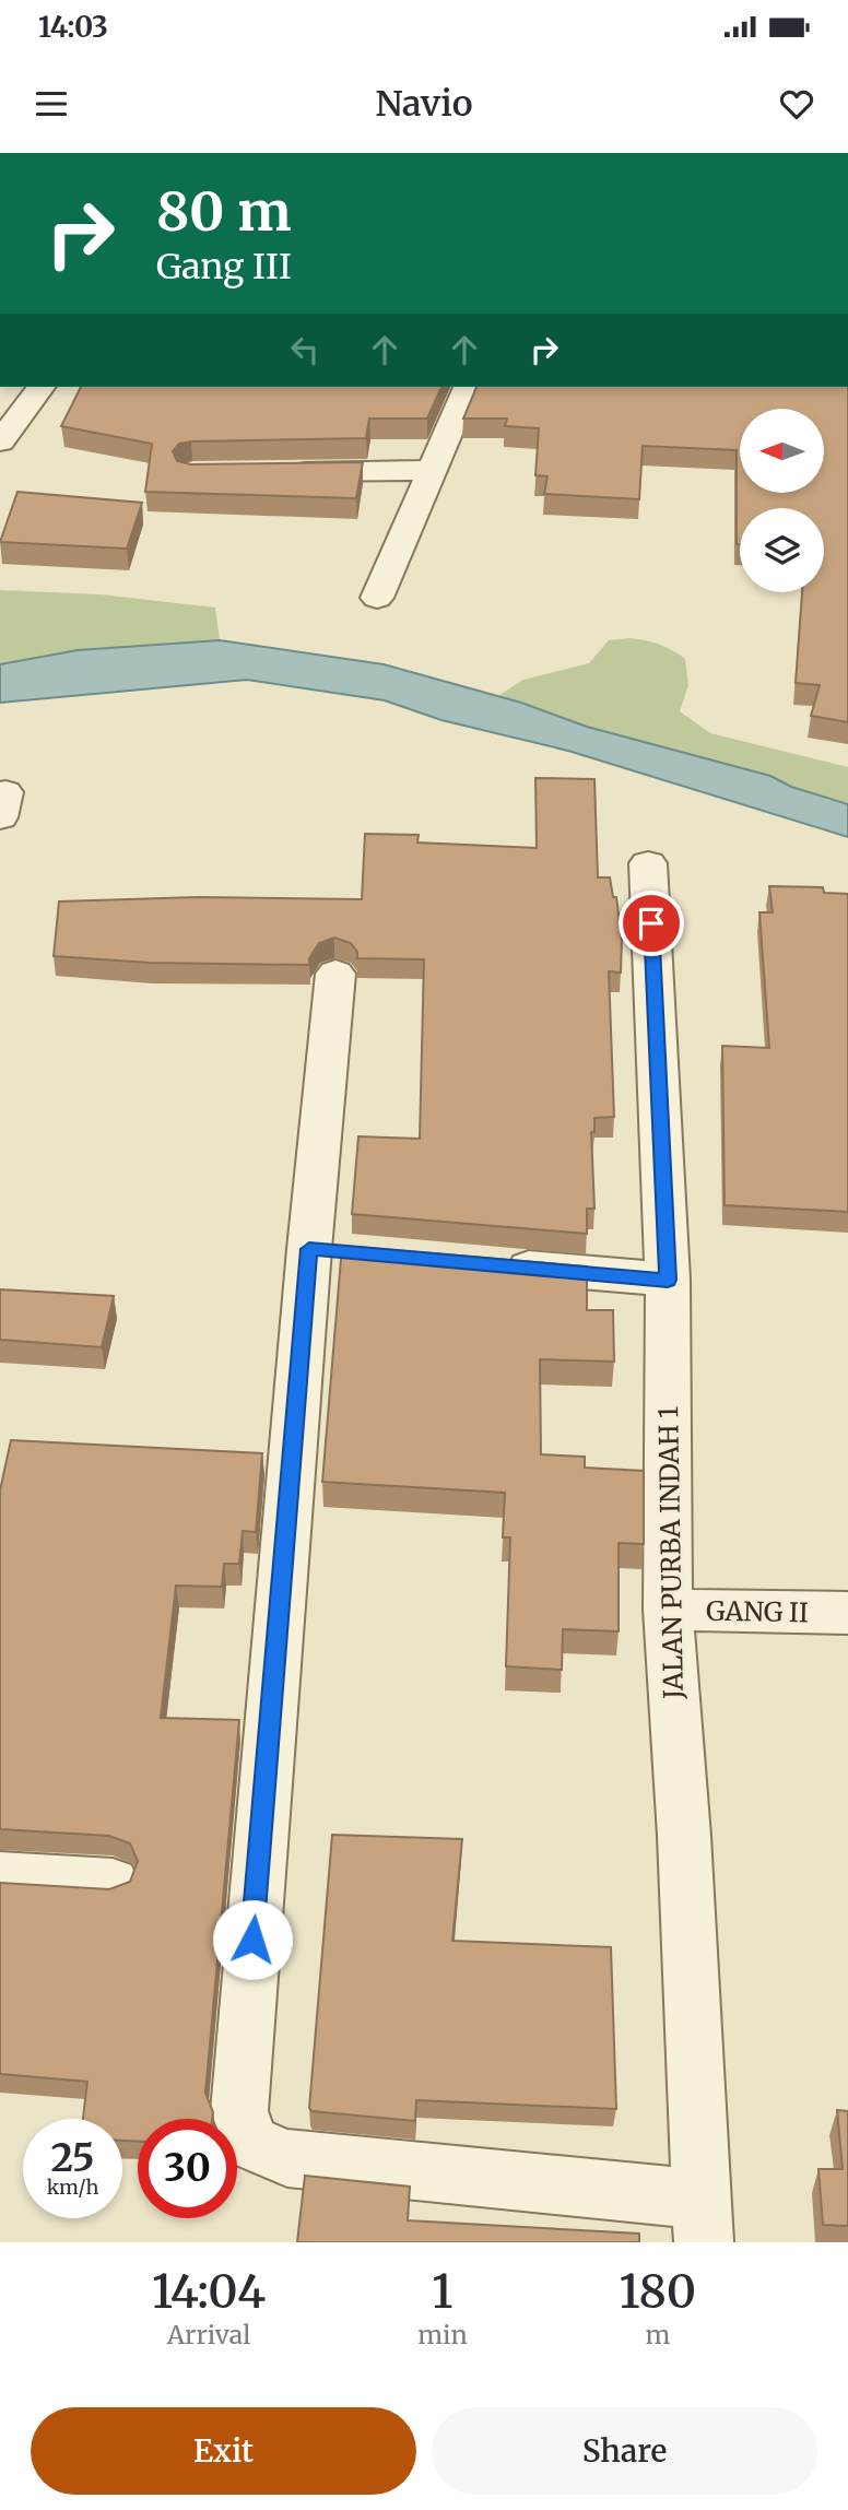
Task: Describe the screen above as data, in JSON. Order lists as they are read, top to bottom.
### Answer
{
  "streets": {
    "street": ["JALAN PURBA INDAH 1", "GANG II"]
  },
  "crossings": [
    ["JALAN PURBA INDAH 1", "GANG II"]
  ],
  "north": "left",
  "page": {
    "status": "14:03",
    "header": "Navio",
    "turn": ["80 m", "Gang III"],
    "speed": "25 km/h",
    "limit": "30",
    "eta": [
      "14:04",
      "Arrival",
      "1",
      "min",
      "180",
      "m"
    ],
    "buttons": ["Exit", "Share"]
  }
}
